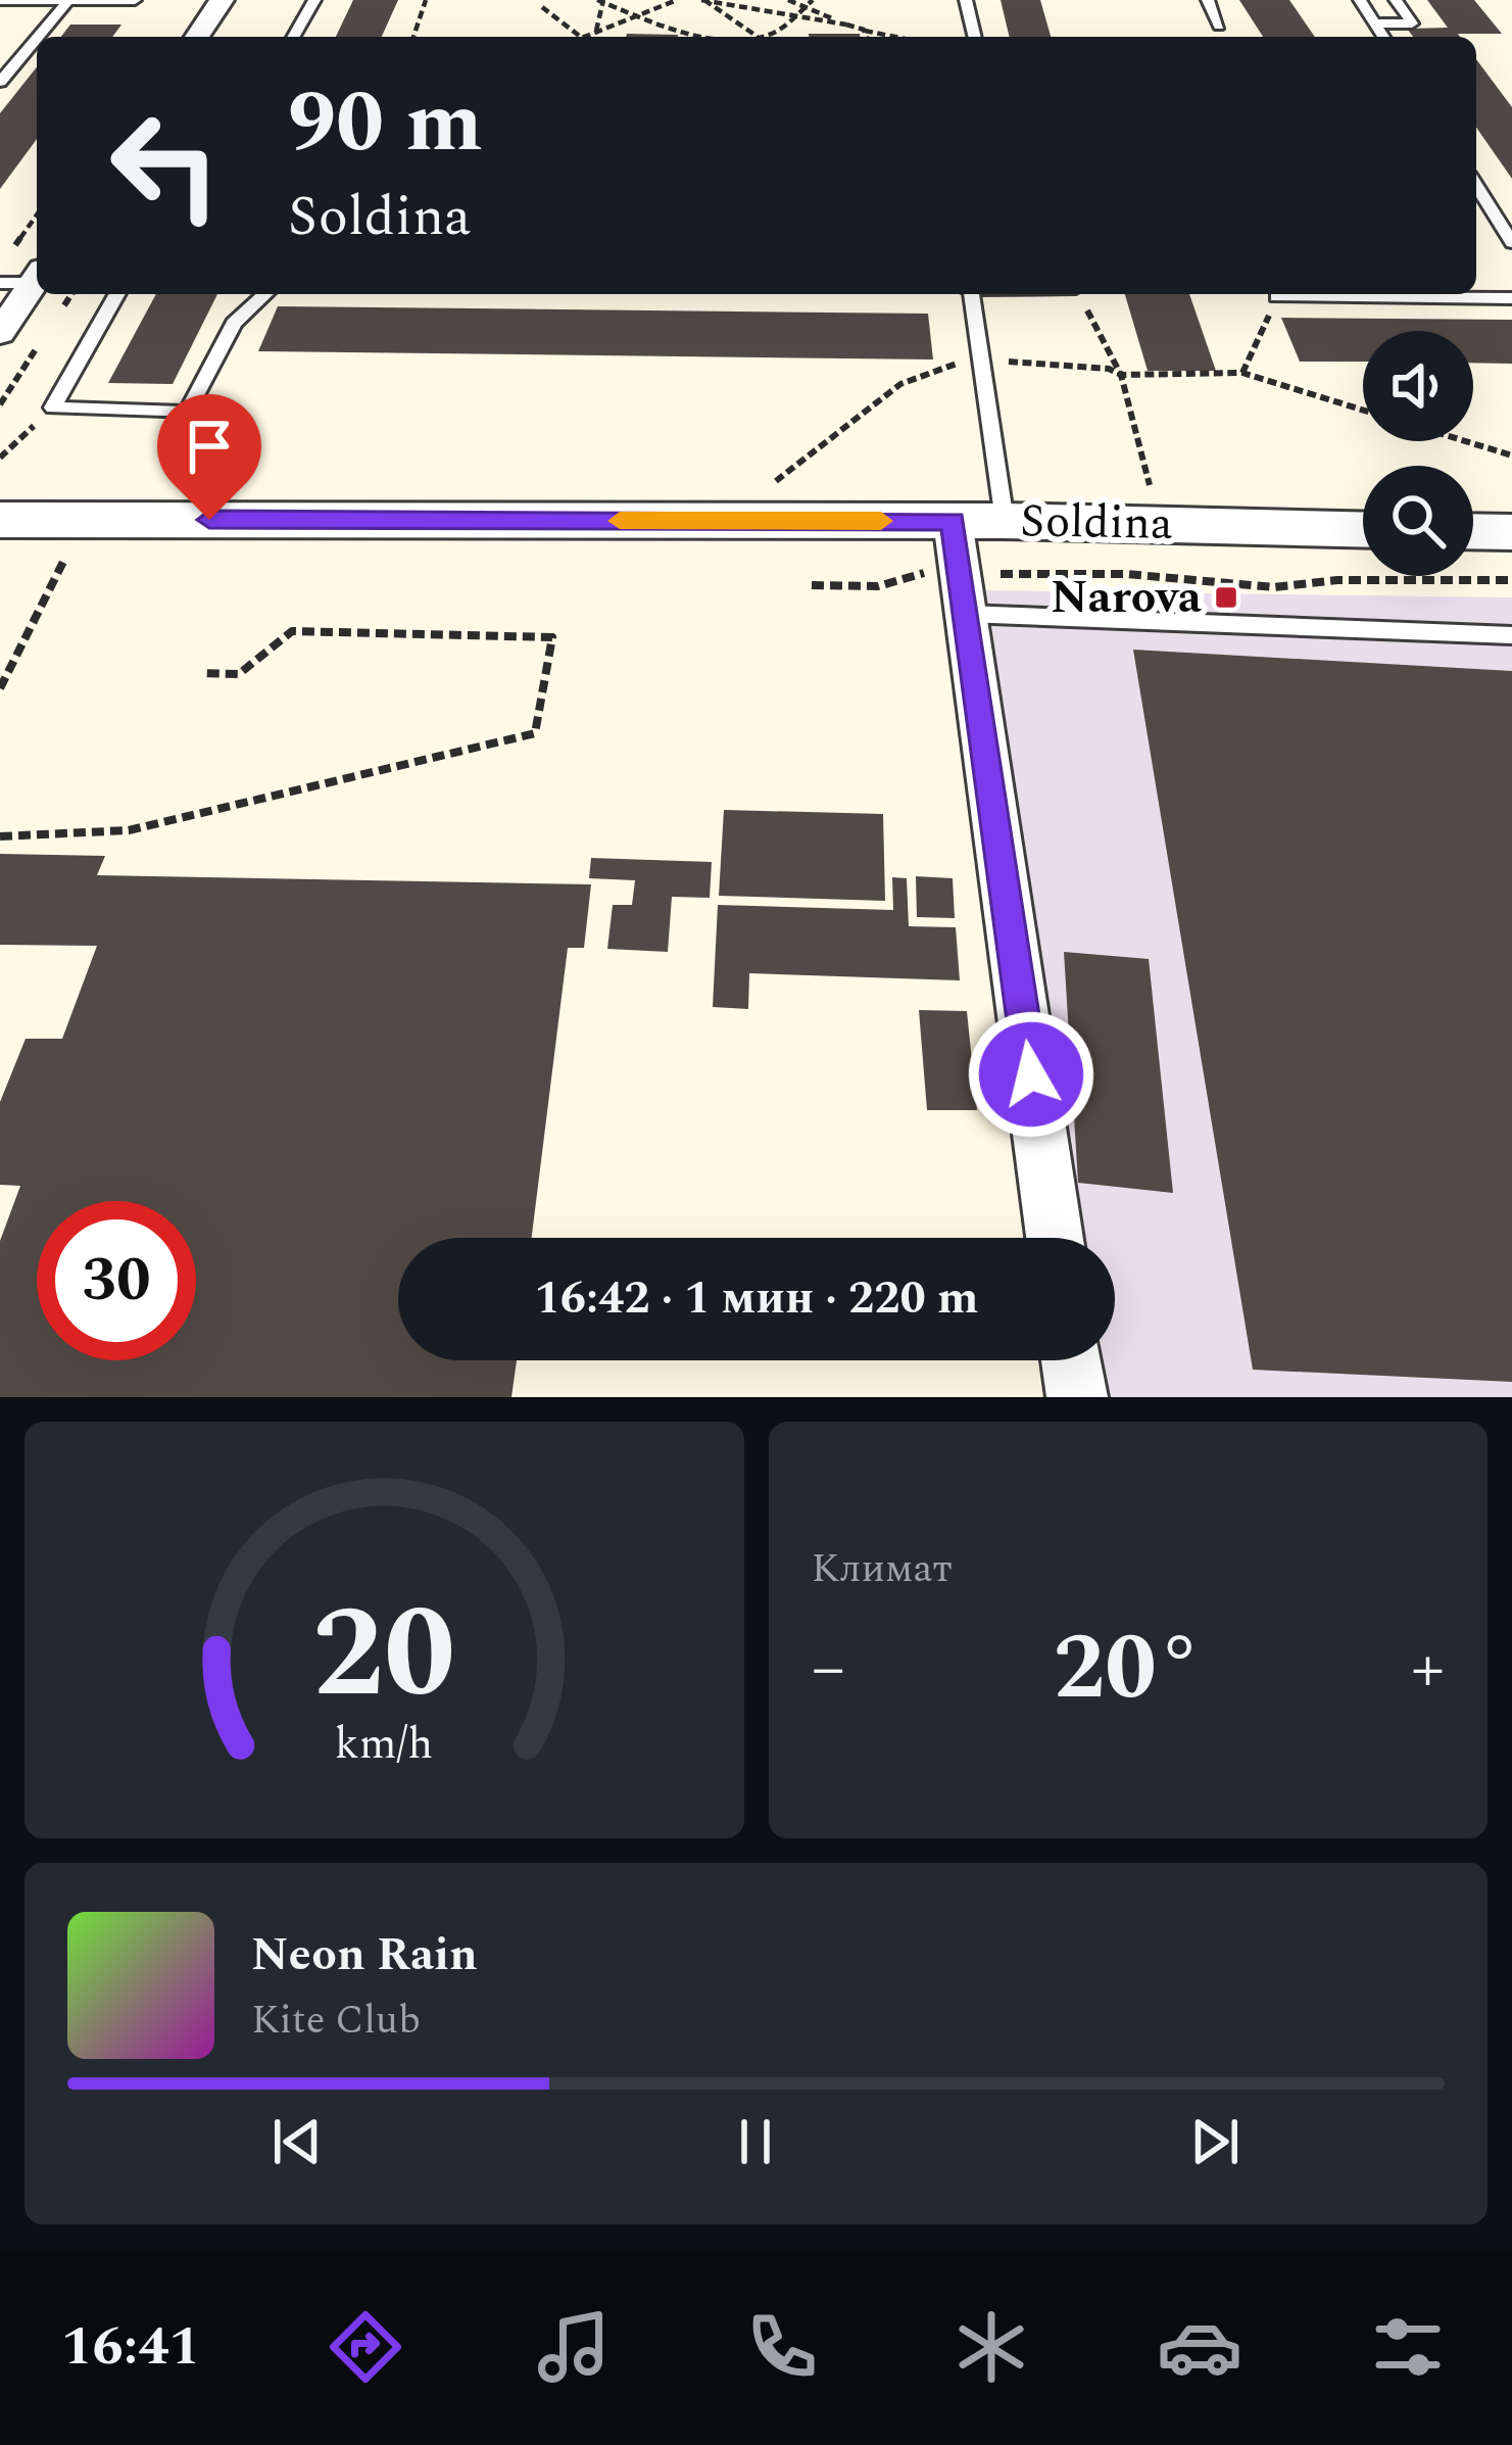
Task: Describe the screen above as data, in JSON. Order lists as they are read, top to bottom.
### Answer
{
  "streets": {
    "street": ["Soldina"]
  },
  "places": {
    "transit": ["Narova"]
  },
  "page": {
    "turn": ["90 m", "Soldina"],
    "limit": "30",
    "trip": "16:42 · 1 мин · 220 m",
    "tile": "Климат",
    "heat": ["−", "20°", "+"],
    "song": ["Neon Rain", "Kite Club"],
    "tabs": "16:41",
    "gauge": ["20", "km/h"]
  }
}
